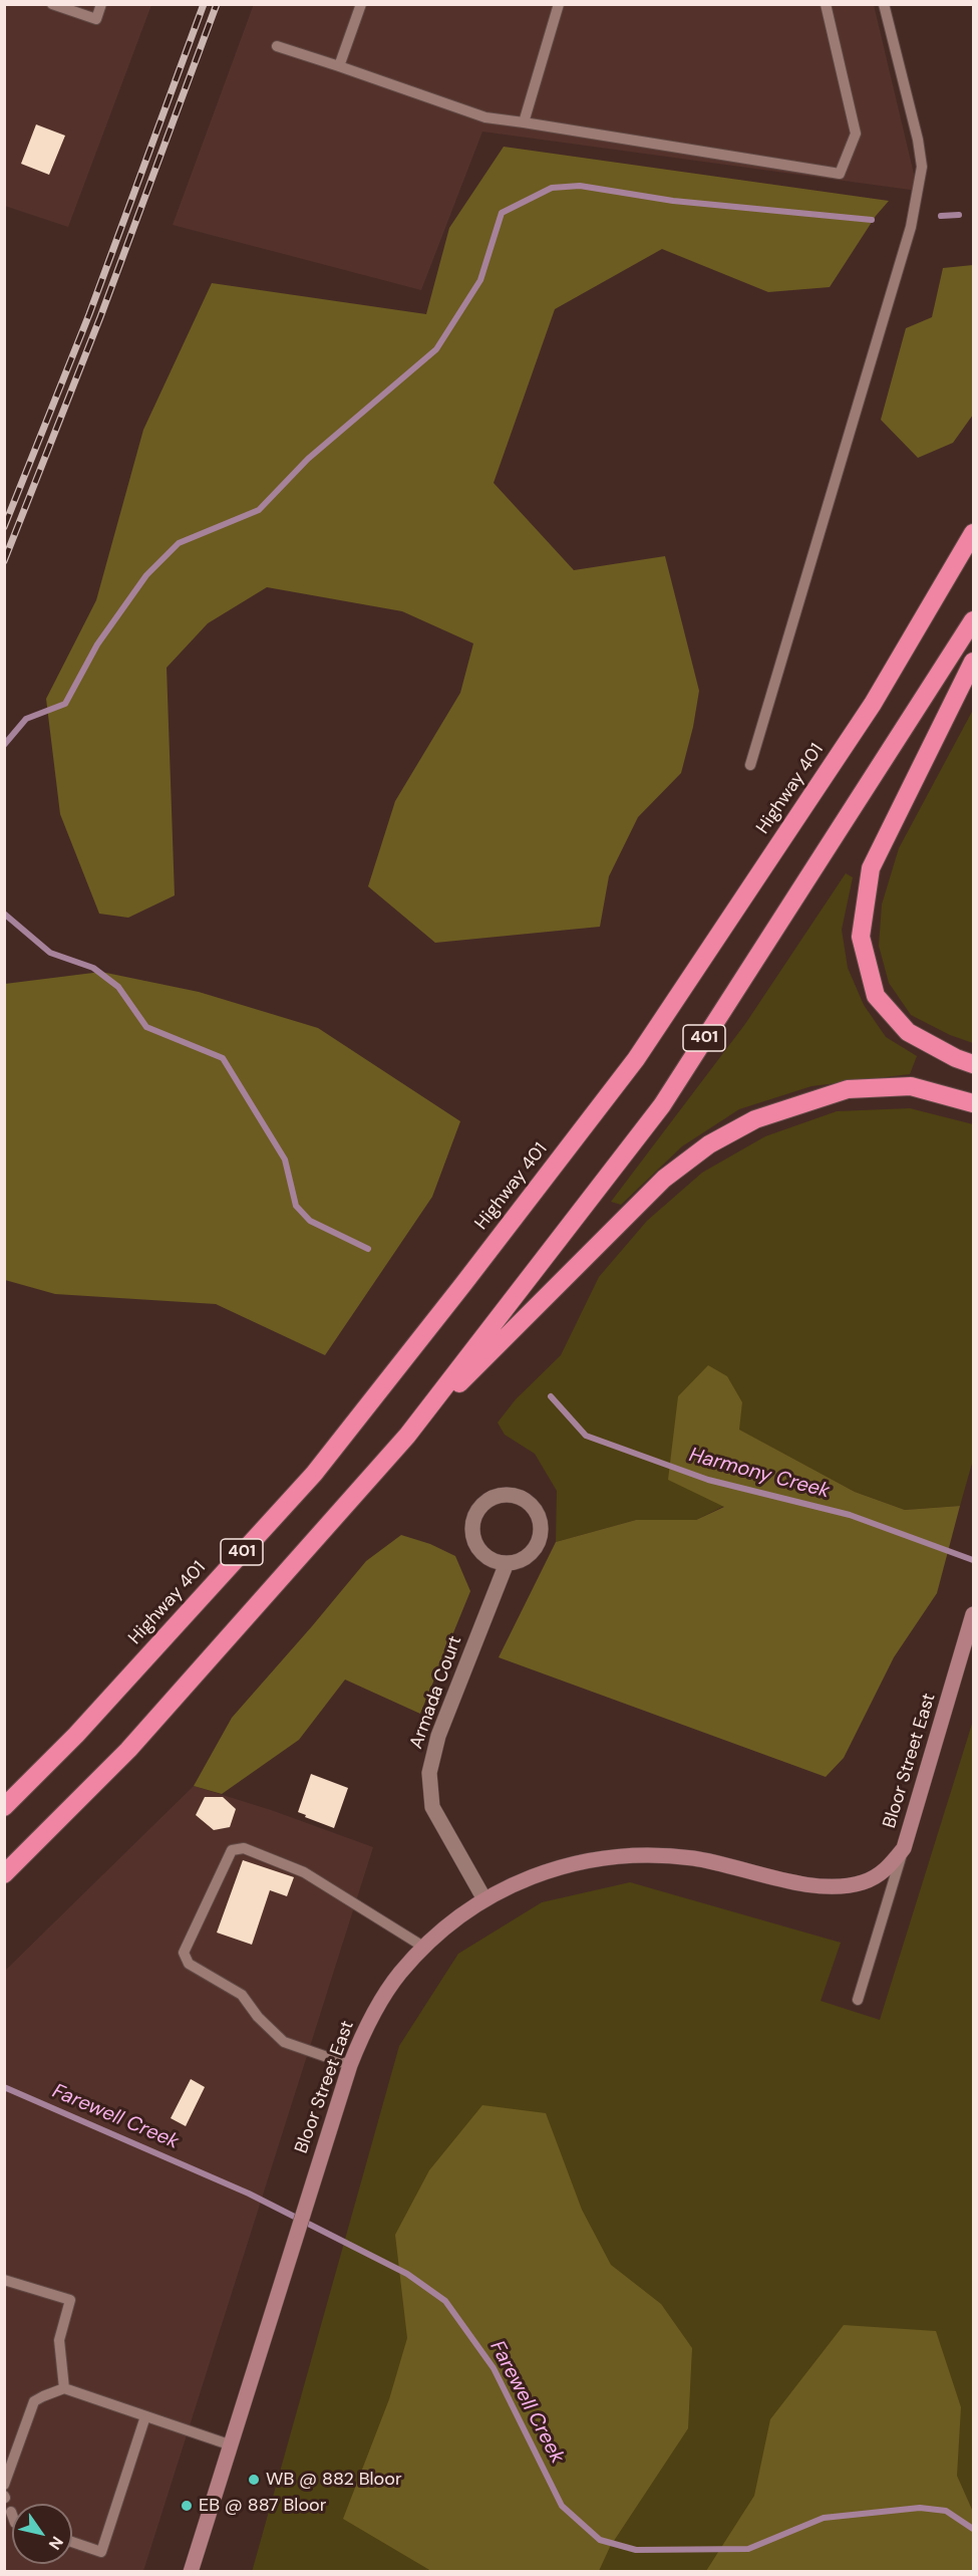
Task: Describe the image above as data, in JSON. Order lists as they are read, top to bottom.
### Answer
{
  "streets": {
    "highway": ["Highway 401", "401"],
    "main road": ["Bloor Street East"],
    "street": ["Armada Court"]
  },
  "crossings": [
    ["Armada Court", "Bloor Street East"]
  ],
  "water": ["Harmony Creek", "Farewell Creek"],
  "places": ["WB @ 882 Bloor", "EB @ 887 Bloor"],
  "north": "bottom right"
}
